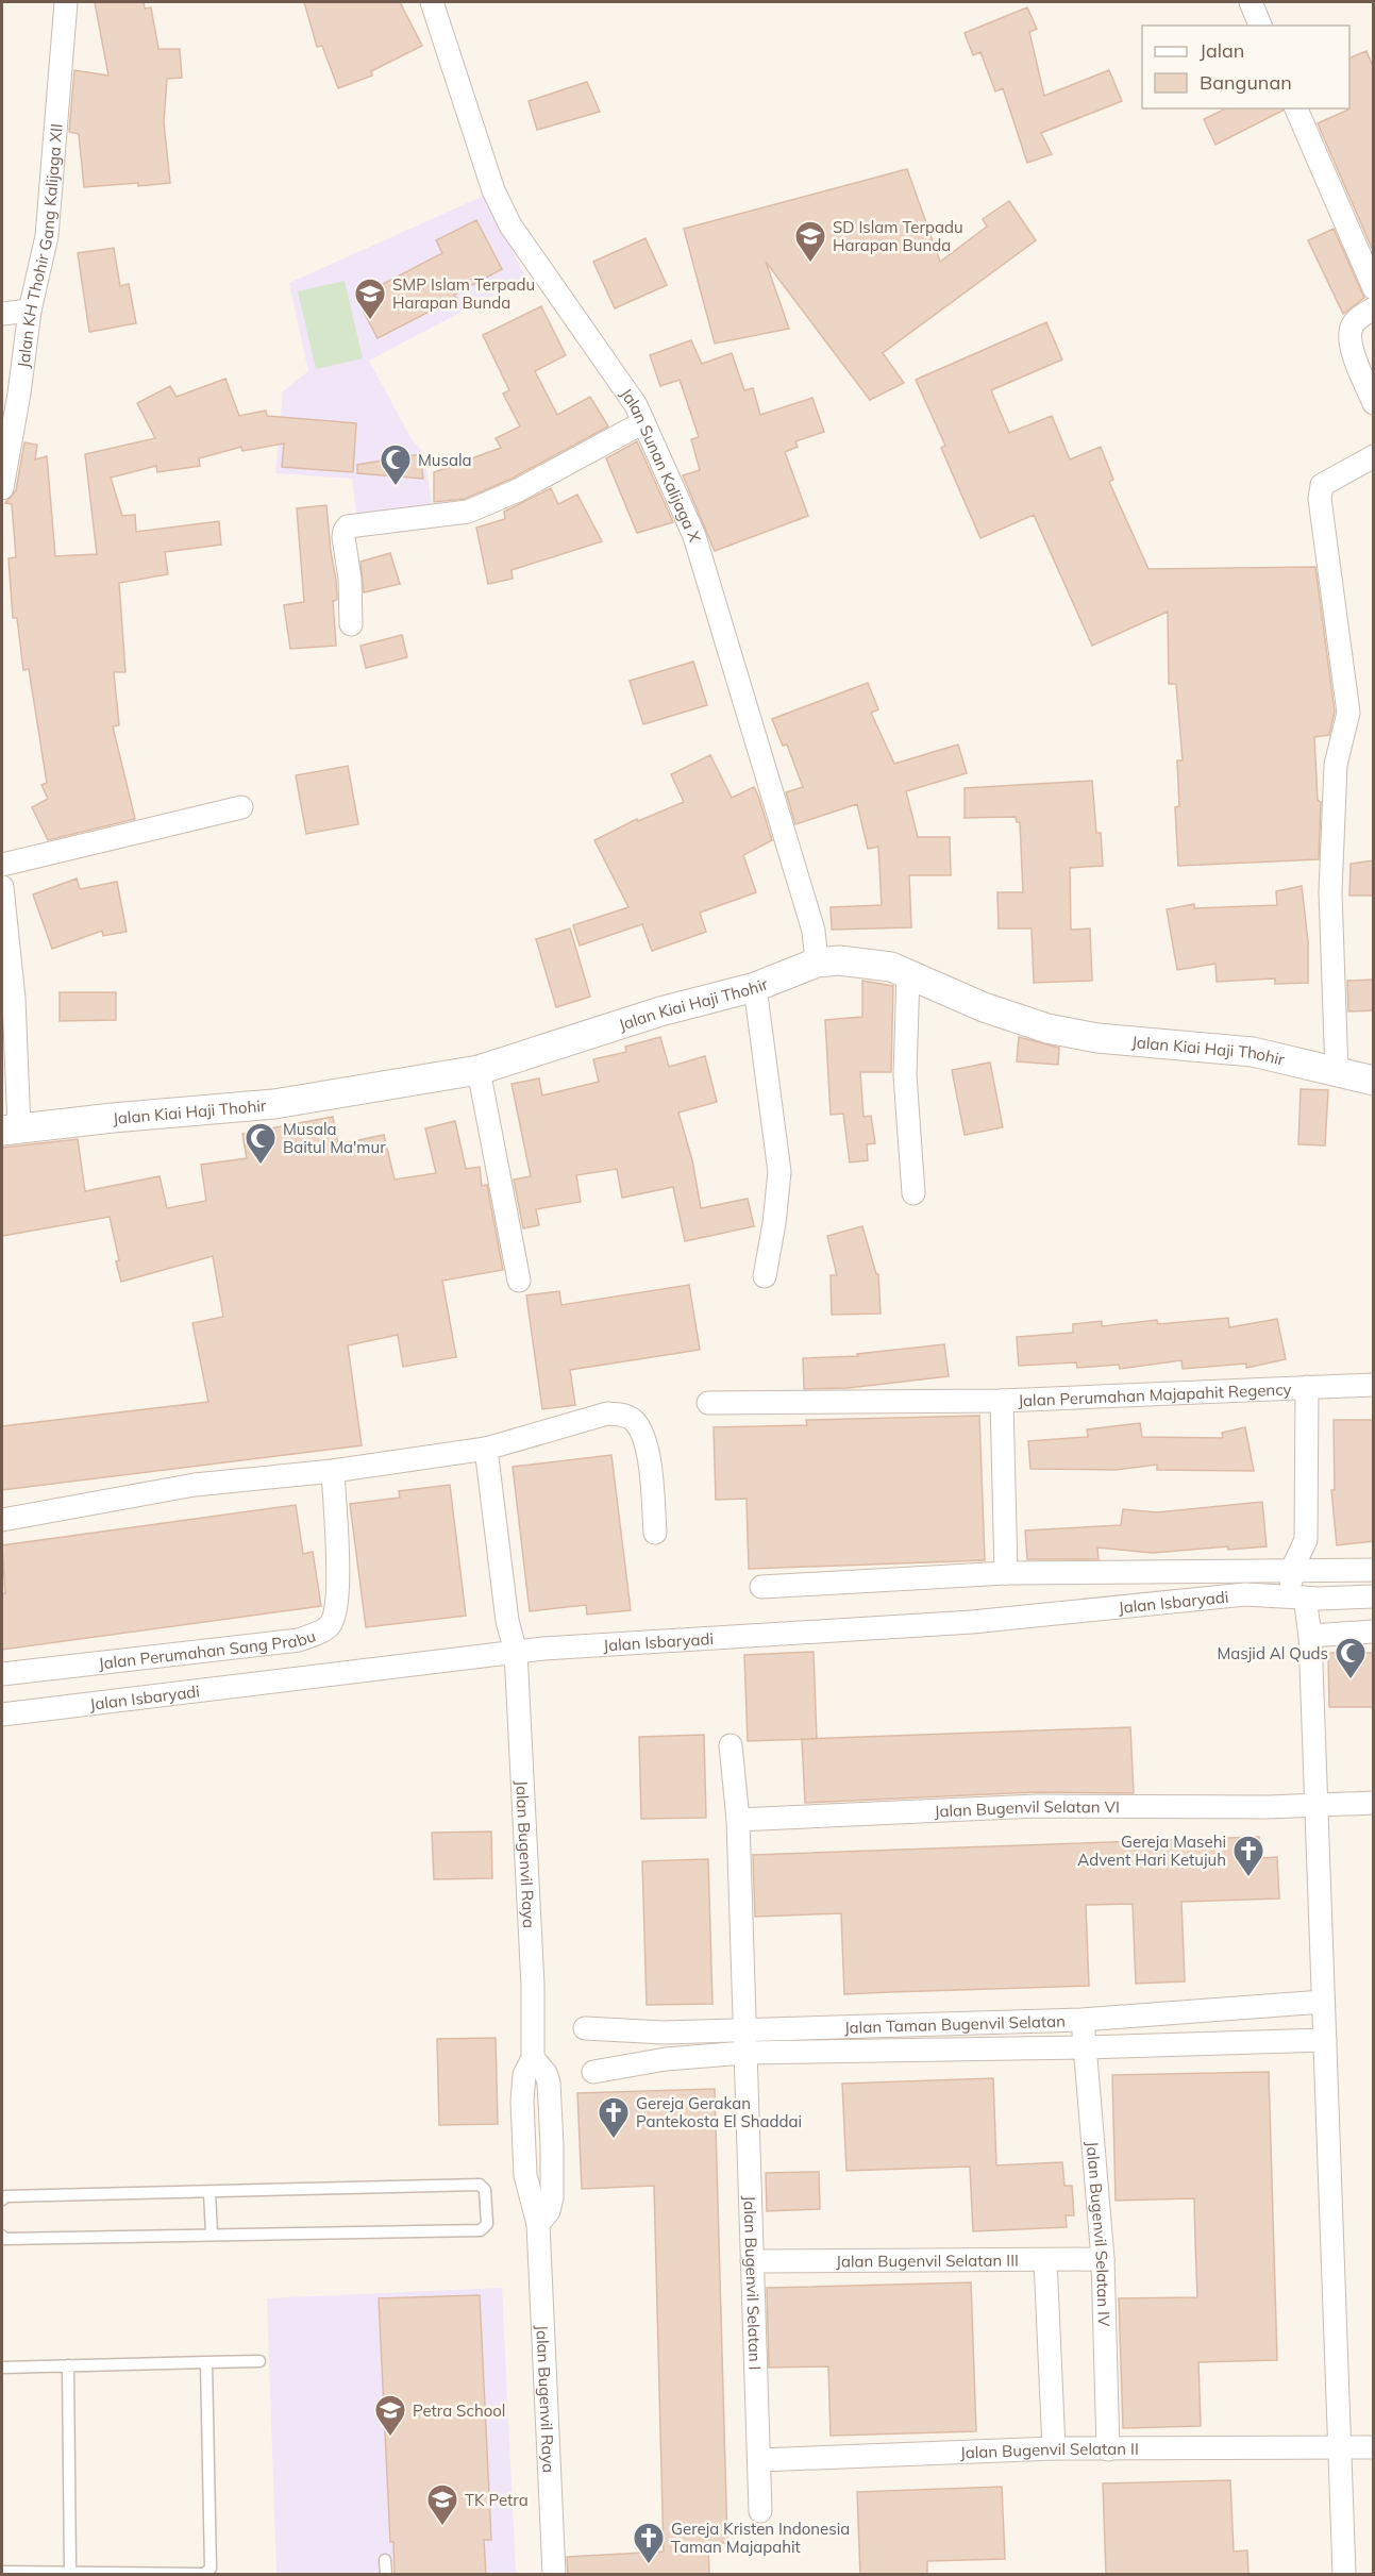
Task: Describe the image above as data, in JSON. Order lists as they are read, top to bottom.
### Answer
{
  "streets": {
    "street": [
      "Jalan KH Thohir Gang Kalijaga XII",
      "Jalan Sunan Kalijaga X",
      "Jalan Kiai Haji Thohir",
      "Jalan Perumahan Majapahit Regency",
      "Jalan Isbaryadi",
      "Jalan Perumahan Sang Prabu",
      "Jalan Bugenvil Selatan VI",
      "Jalan Bugenvil Raya",
      "Jalan Taman Bugenvil Selatan",
      "Jalan Bugenvil Selatan IV",
      "Jalan Bugenvil Selatan III",
      "Jalan Bugenvil Selatan I",
      "Jalan Bugenvil Selatan II"
    ]
  },
  "crossings": [
    ["Jalan Sunan Kalijaga X", "Jalan Kiai Haji Thohir"],
    ["Jalan Perumahan Majapahit Regency", "Jalan Isbaryadi"],
    ["Jalan Isbaryadi", "Jalan Bugenvil Raya"],
    ["Jalan Taman Bugenvil Selatan", "Jalan Bugenvil Selatan IV"],
    ["Jalan Taman Bugenvil Selatan", "Jalan Bugenvil Selatan I"],
    ["Jalan Bugenvil Selatan IV", "Jalan Bugenvil Selatan III"],
    ["Jalan Bugenvil Selatan IV", "Jalan Bugenvil Selatan II"],
    ["Jalan Bugenvil Selatan III", "Jalan Bugenvil Selatan I"],
    ["Jalan Bugenvil Selatan I", "Jalan Bugenvil Selatan II"]
  ],
  "places": {
    "school or university": [
      "SD Islam Terpadu Harapan Bunda",
      "SMP Islam Terpadu Harapan Bunda",
      "Petra School",
      "TK Petra"
    ],
    "mosque": ["Musala", "Musala Baitul Ma'mur", "Masjid Al Quds"],
    "church": ["Gereja Masehi Advent Hari Ketujuh", "Gereja Gerakan Pantekosta El Shaddai", "Gereja Kristen Indonesia Taman Majapahit"]
  },
  "legend": ["Jalan", "Bangunan"]
}
